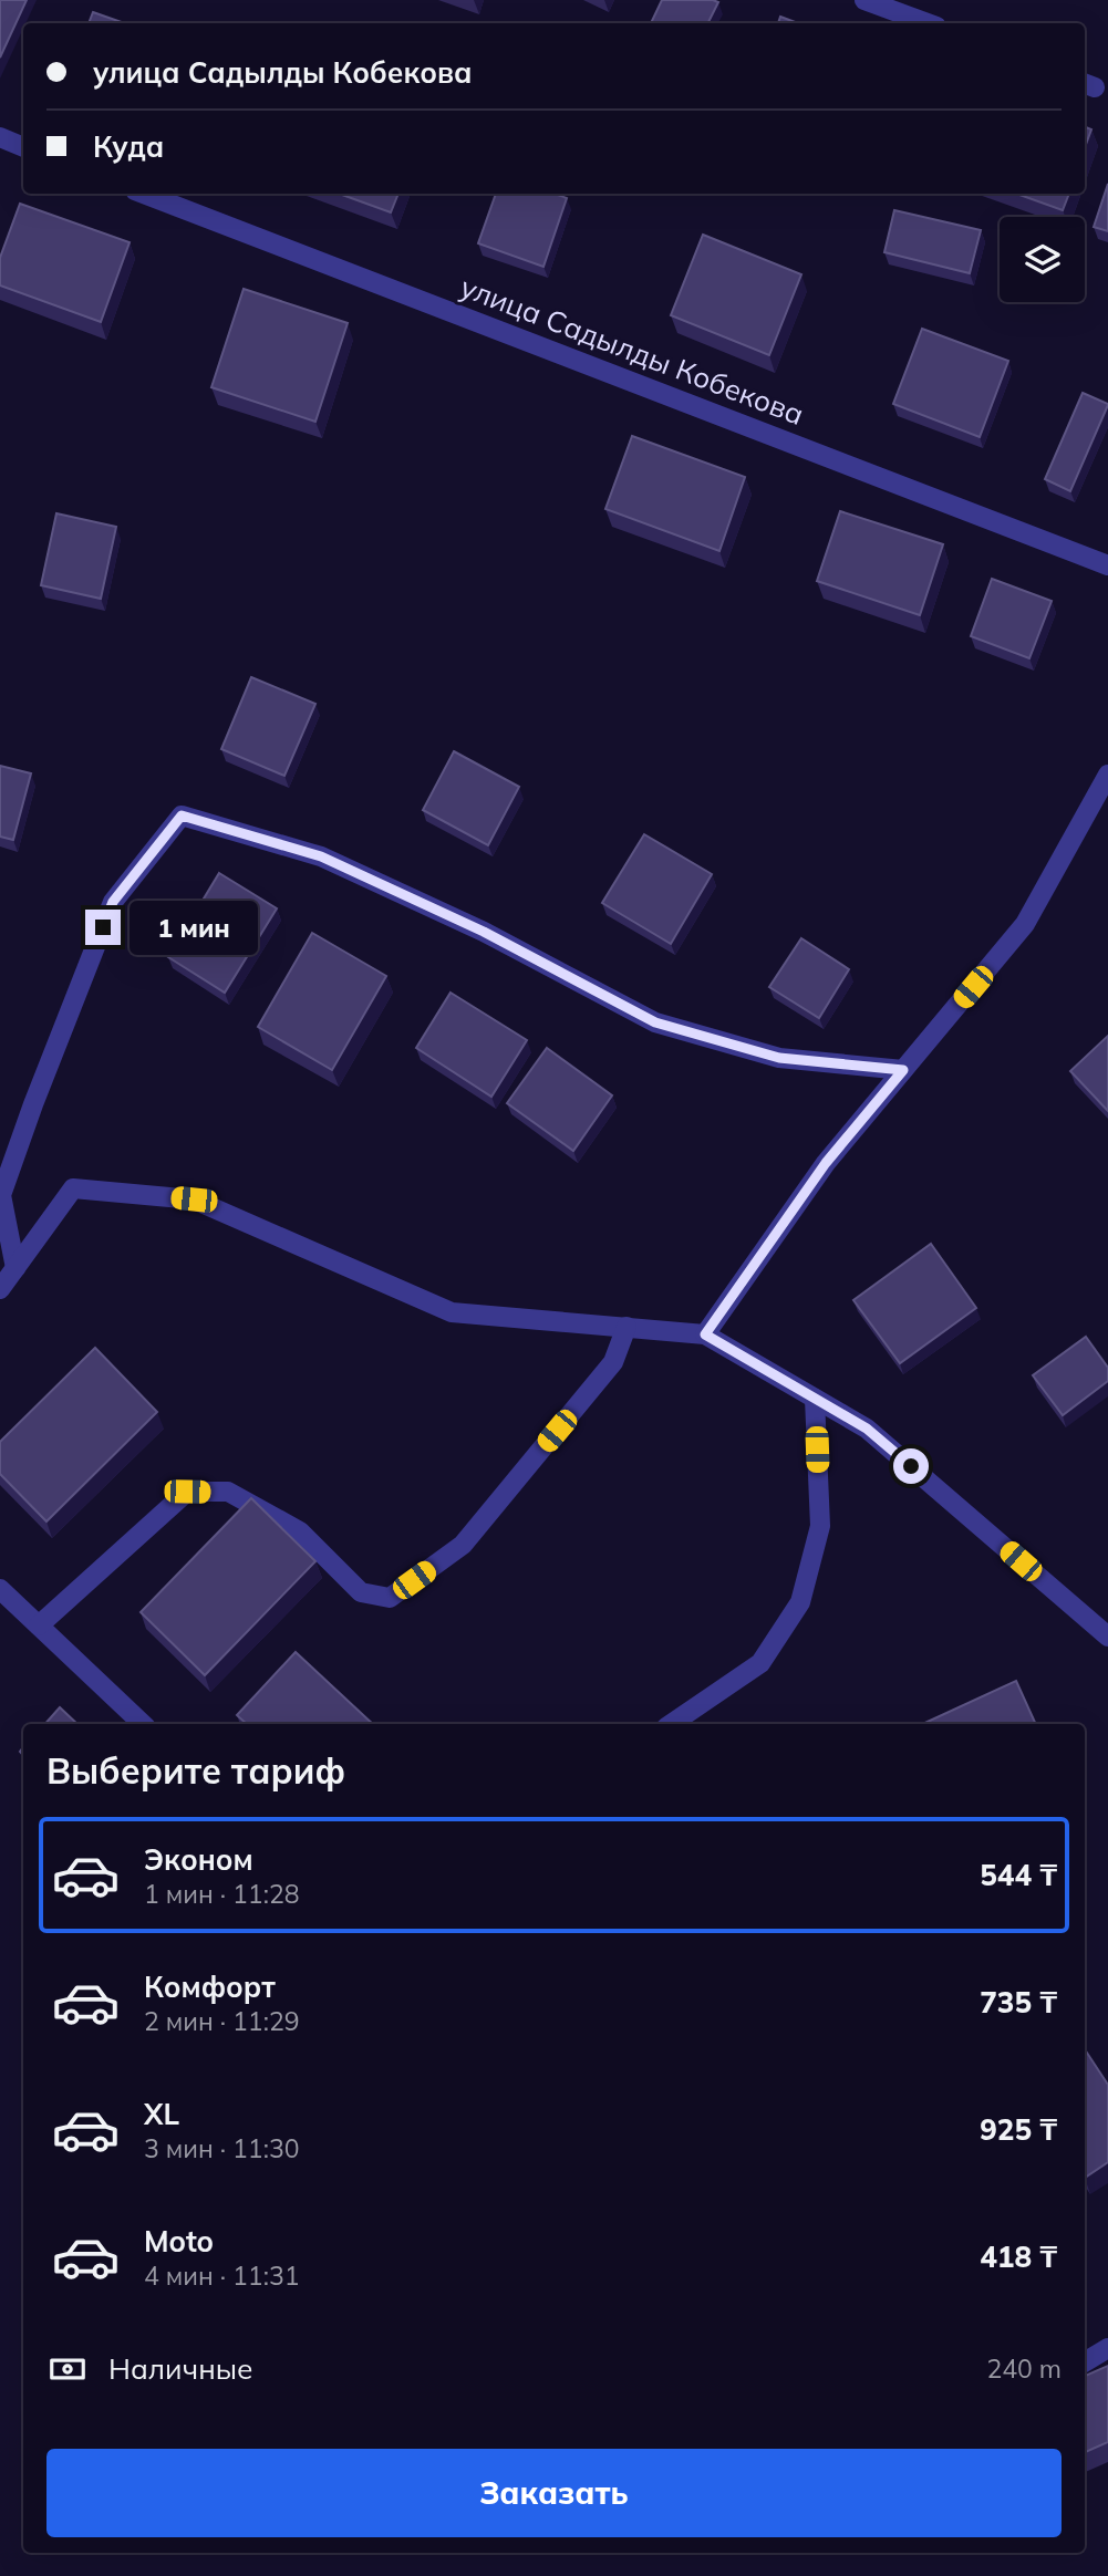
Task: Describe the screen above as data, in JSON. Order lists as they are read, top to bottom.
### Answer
{
  "streets": {
    "street": ["улица Садылды Кобекова"]
  },
  "page": {
    "banner": ["улица Садылды Кобекова", "Куда"],
    "bubble": "1 мин",
    "heading": "Выберите тариф",
    "list": [
      {
        "name": "Эконом",
        "note": "1 мин · 11:28",
        "value": "544 ₸"
      },
      {
        "name": "Комфорт",
        "note": "2 мин · 11:29",
        "value": "735 ₸"
      },
      {
        "name": "XL",
        "note": "3 мин · 11:30",
        "value": "925 ₸"
      },
      {
        "name": "Moto",
        "note": "4 мин · 11:31",
        "value": "418 ₸"
      }
    ],
    "pay": ["Наличные", "240 m"],
    "buttons": "Заказать"
  }
}
